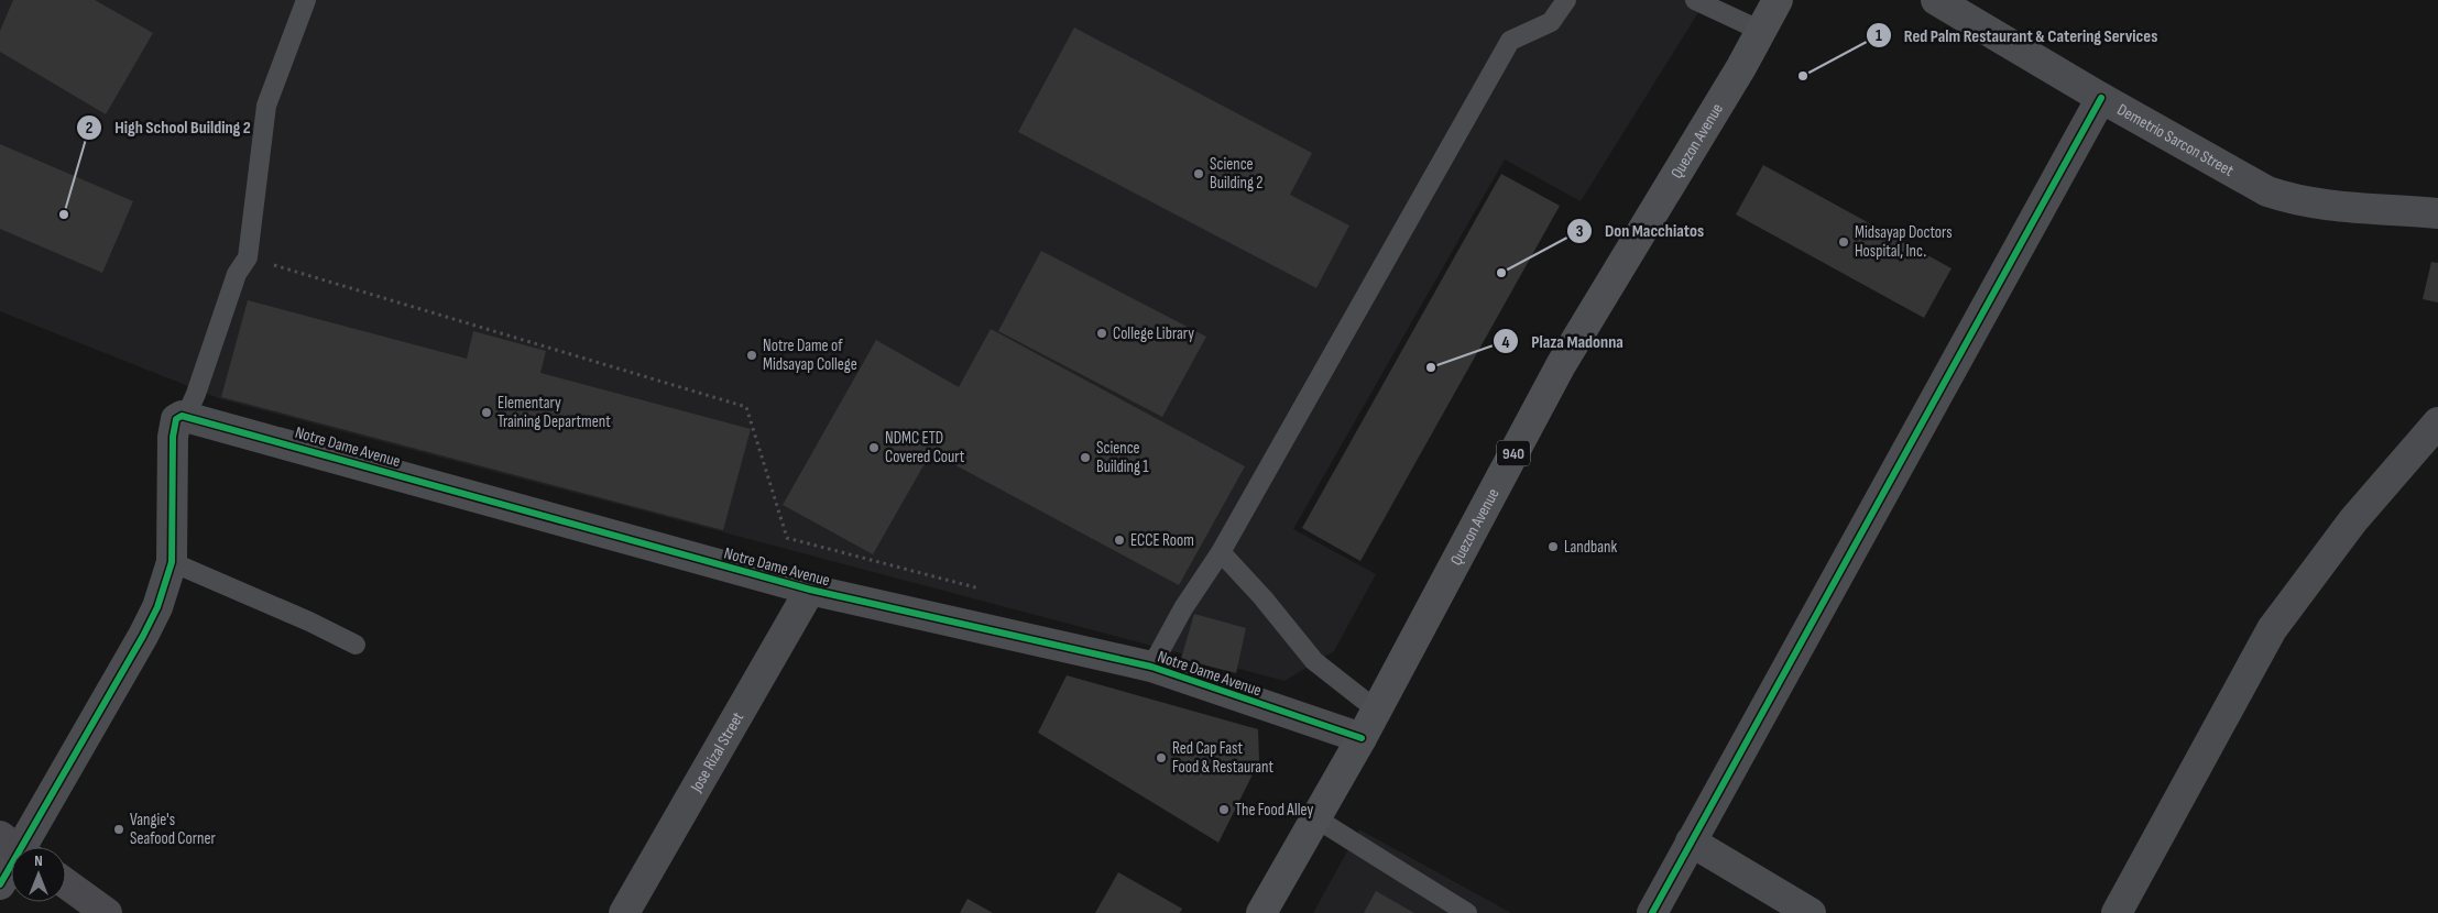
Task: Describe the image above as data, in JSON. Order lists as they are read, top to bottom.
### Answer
{
  "streets": {
    "main road": ["Quezon Avenue", "940"],
    "street": ["Demetrio Sarcon Street", "Notre Dame Avenue", "Jose Rizal Street"]
  },
  "crossings": [
    ["Quezon Avenue", "Notre Dame Avenue"],
    ["Notre Dame Avenue", "Jose Rizal Street"]
  ],
  "places": [
    "Red Palm Restaurant & Catering Services",
    "Science Building 2",
    "High School Building 2",
    "Midsayap Doctors Hospital, Inc.",
    "Don Macchiatos",
    "College Library",
    "Notre Dame of Midsayap College",
    "Plaza Madonna",
    "Elementary Training Department",
    "NDMC ETD Covered Court",
    "Science Building 1",
    "ECCE Room",
    "Landbank",
    "Red Cap Fast Food & Restaurant",
    "The Food Alley",
    "Vangie's Seafood Corner"
  ],
  "north": "top"
}
